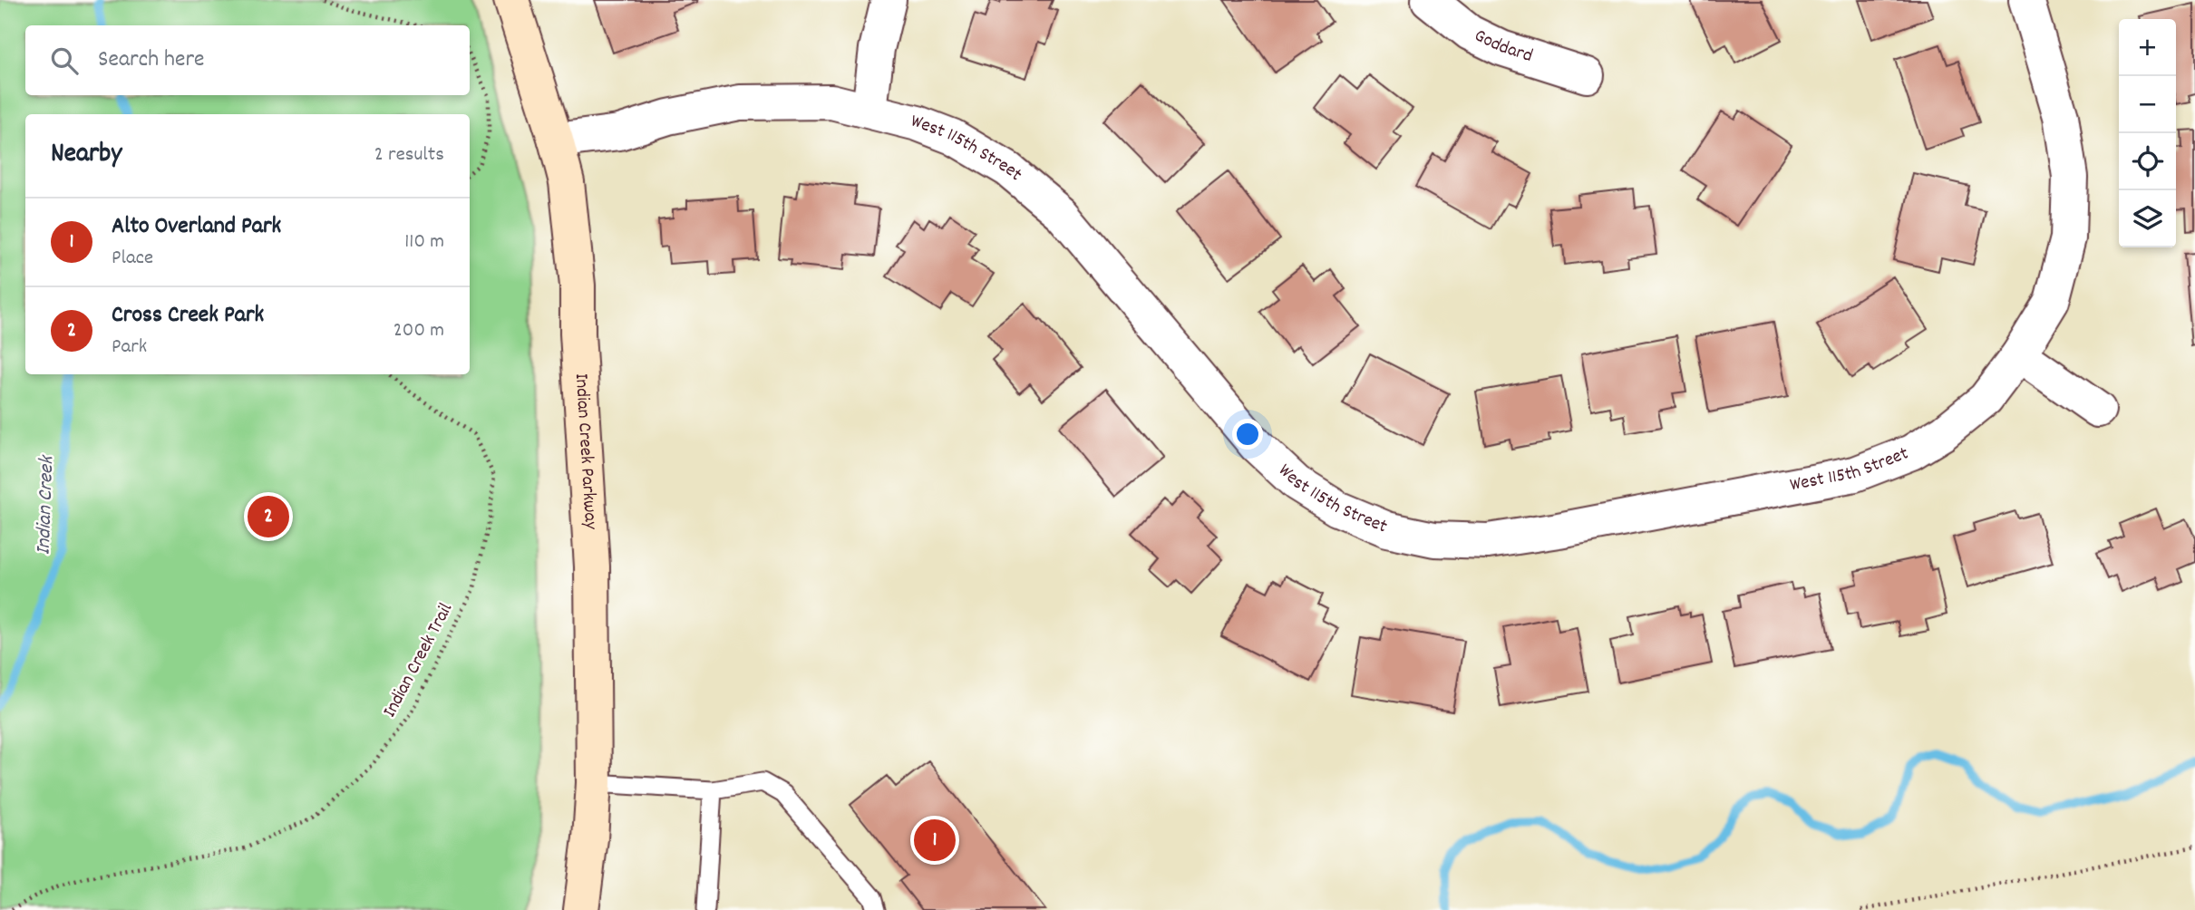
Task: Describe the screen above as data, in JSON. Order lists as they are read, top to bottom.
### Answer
{
  "streets": {
    "street": ["Goddard", "West 115th Street", "Indian Creek Parkway"],
    "path": ["Indian Creek Trail"]
  },
  "crossings": [
    ["West 115th Street", "Indian Creek Parkway"]
  ],
  "water": ["Indian Creek"],
  "page": {
    "map_buttons": ["+", "−"],
    "search": "Search here",
    "heading": ["Nearby", "2 results"],
    "list": [
      {
        "mark": "1",
        "name": "Alto Overland Park",
        "note": "Place",
        "value": "110 m"
      },
      {
        "mark": "2",
        "name": "Cross Creek Park",
        "note": "Park",
        "value": "200 m"
      }
    ],
    "pins": ["2", "1"]
  }
}
